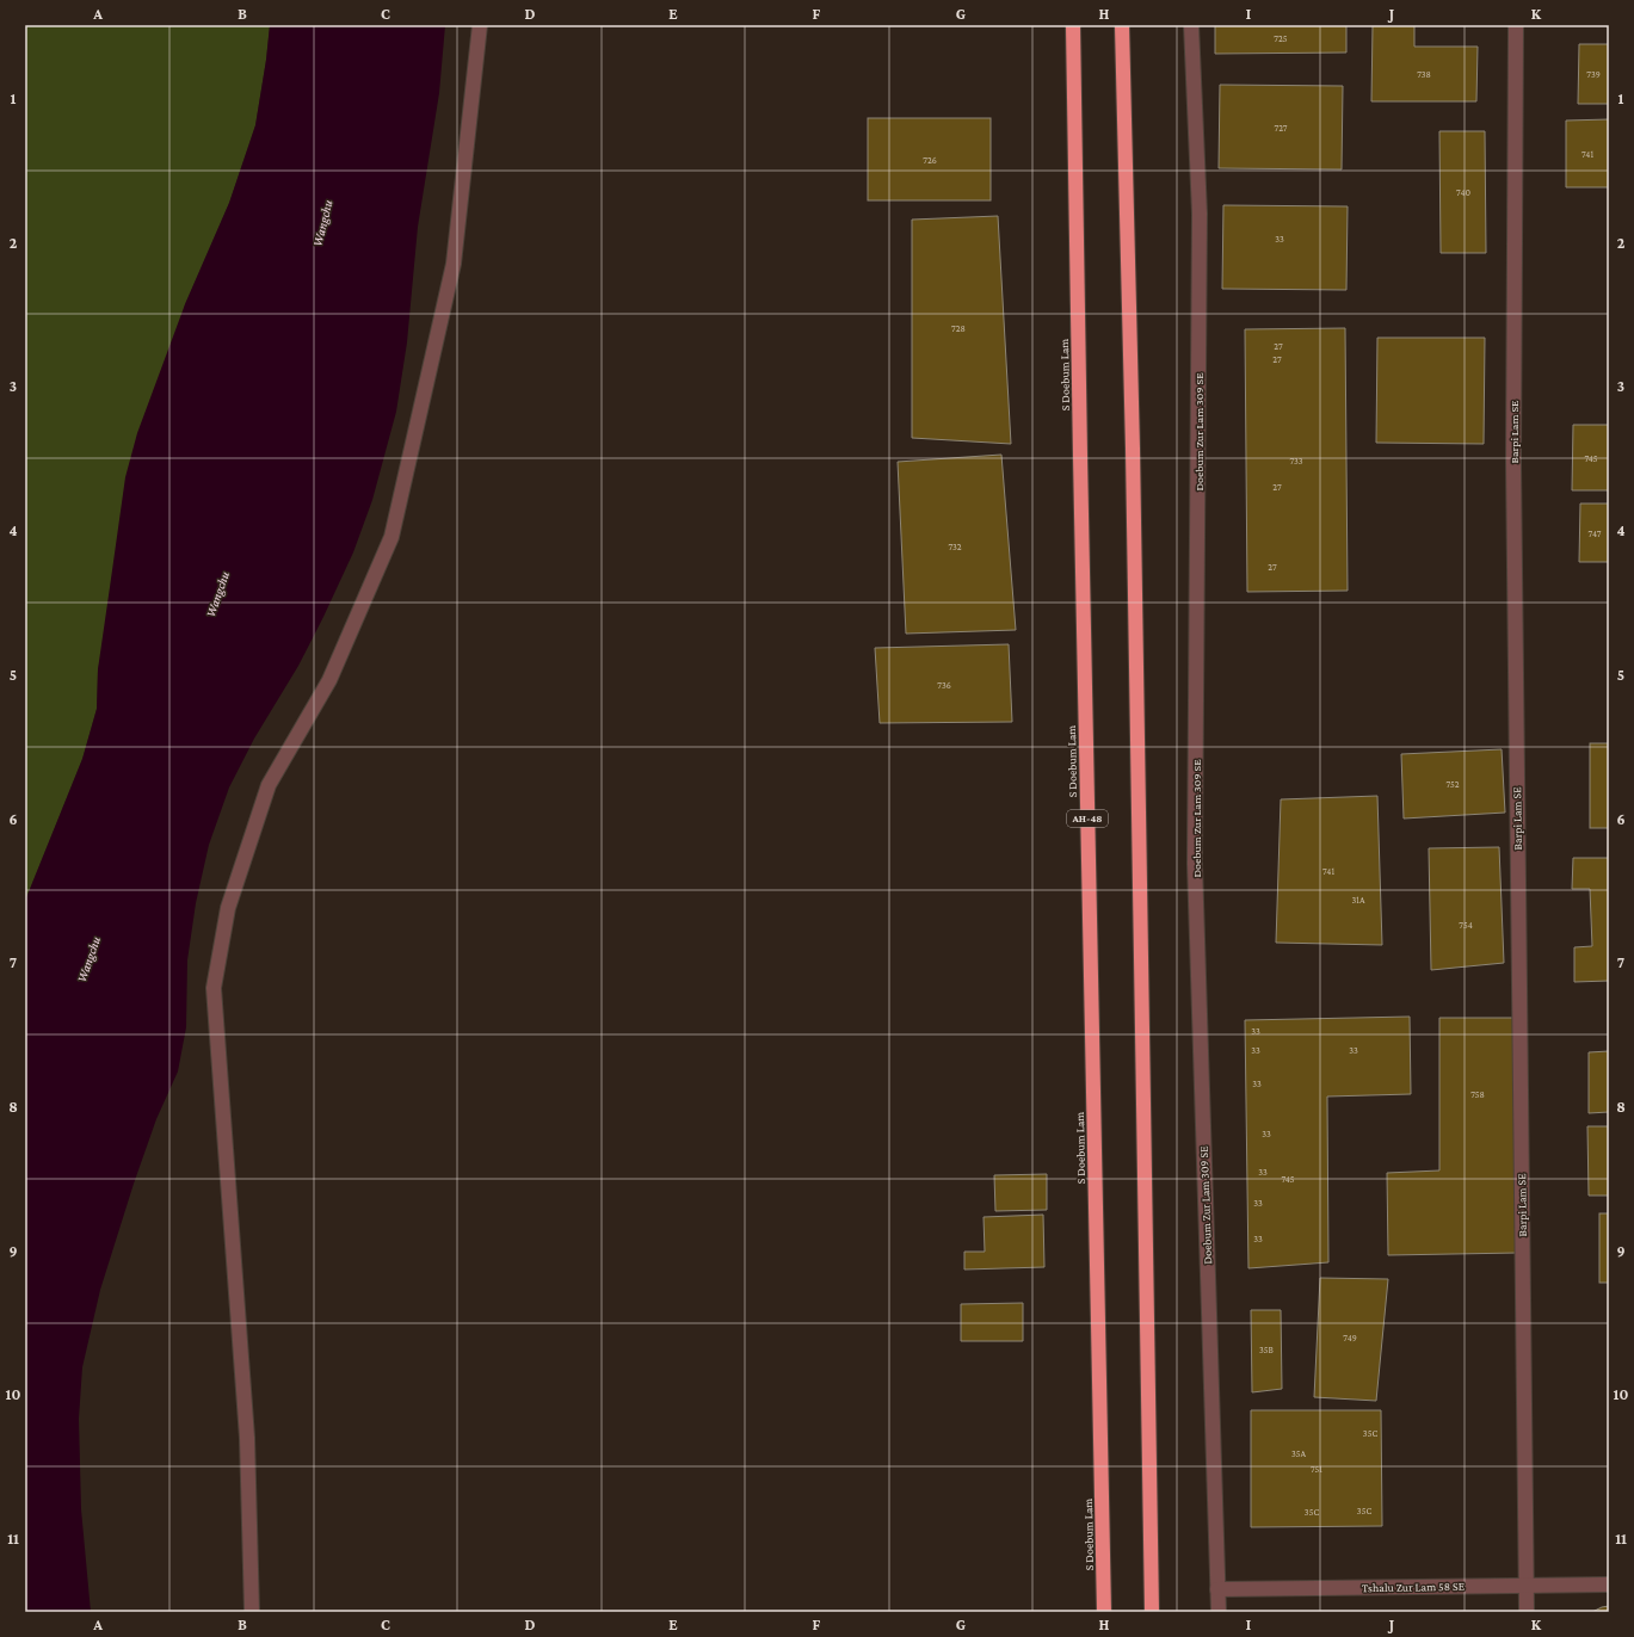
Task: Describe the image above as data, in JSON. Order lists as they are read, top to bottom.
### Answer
{
  "streets": {
    "highway": ["S Doebum Lam", "AH-48"],
    "street": ["Doebum Zur Lam 309 SE", "Barpi Lam SE", "Tshalu Zur Lam 58 SE"]
  },
  "crossings": [
    ["Doebum Zur Lam 309 SE", "Tshalu Zur Lam 58 SE"],
    ["Barpi Lam SE", "Tshalu Zur Lam 58 SE"]
  ],
  "water": ["Wangchu"],
  "house_numbers": [
    "725",
    "738",
    "739",
    "727",
    "741",
    "726",
    "740",
    "33",
    "728",
    "27",
    "27",
    "745",
    "733",
    "27",
    "747",
    "732",
    "27",
    "736",
    "752",
    "741",
    "31A",
    "754",
    "33",
    "33",
    "33",
    "33",
    "758",
    "33",
    "33",
    "745",
    "33",
    "33",
    "749",
    "35B",
    "35C",
    "35A",
    "751",
    "35C",
    "35C"
  ],
  "grid": {
    "columns": [
      "A",
      "B",
      "C",
      "D",
      "E",
      "F",
      "G",
      "H",
      "I",
      "J",
      "K"
    ],
    "rows": [
      "1",
      "2",
      "3",
      "4",
      "5",
      "6",
      "7",
      "8",
      "9",
      "10",
      "11"
    ]
  }
}
